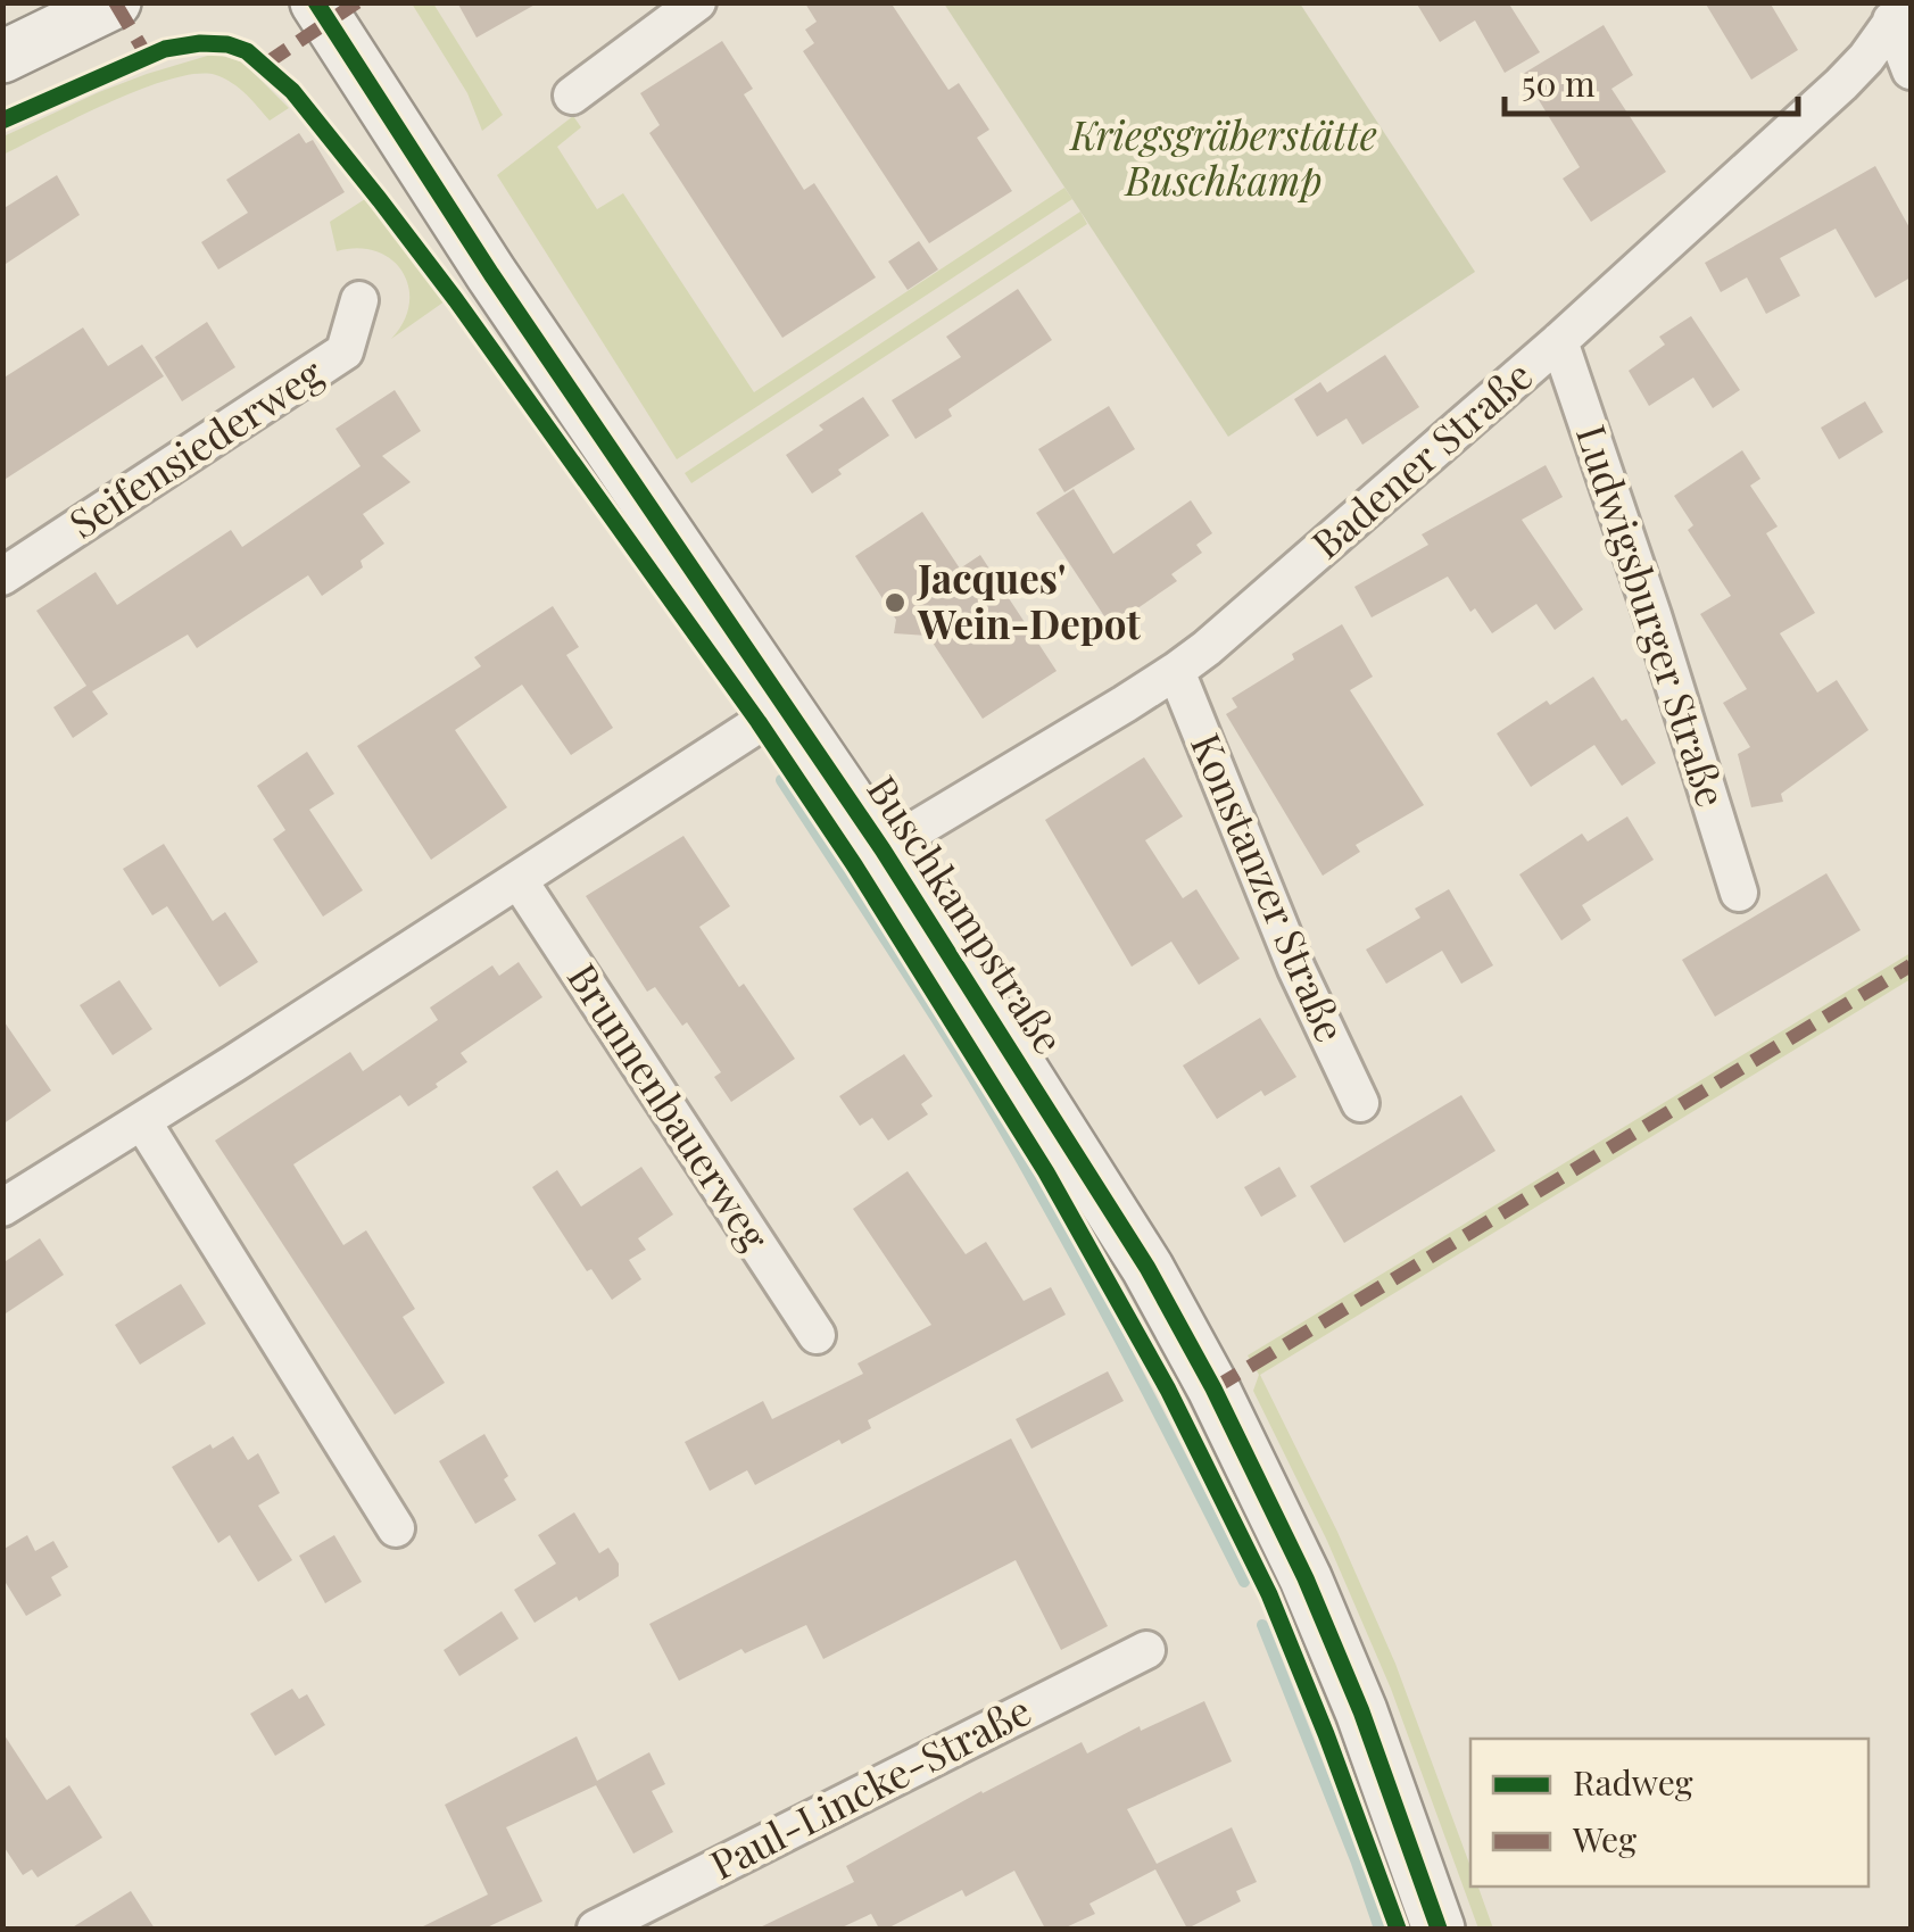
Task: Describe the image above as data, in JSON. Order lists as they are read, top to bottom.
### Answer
{
  "streets": {
    "main road": ["Buschkampstraße"],
    "street": [
      "Seifensiederweg",
      "Badener Straße",
      "Ludwigsburger Straße",
      "Konstanzer Straße",
      "Brunnenbauerweg",
      "Paul-Lincke-Straße"
    ]
  },
  "crossings": [
    ["Badener Straße", "Ludwigsburger Straße"],
    ["Badener Straße", "Konstanzer Straße"],
    ["Badener Straße", "Buschkampstraße"]
  ],
  "parks": ["Kriegsgräberstätte Buschkamp"],
  "places": ["Jacques' Wein-Depot"],
  "legend": ["Radweg", "Weg"],
  "scale_bar": "50 m"
}
